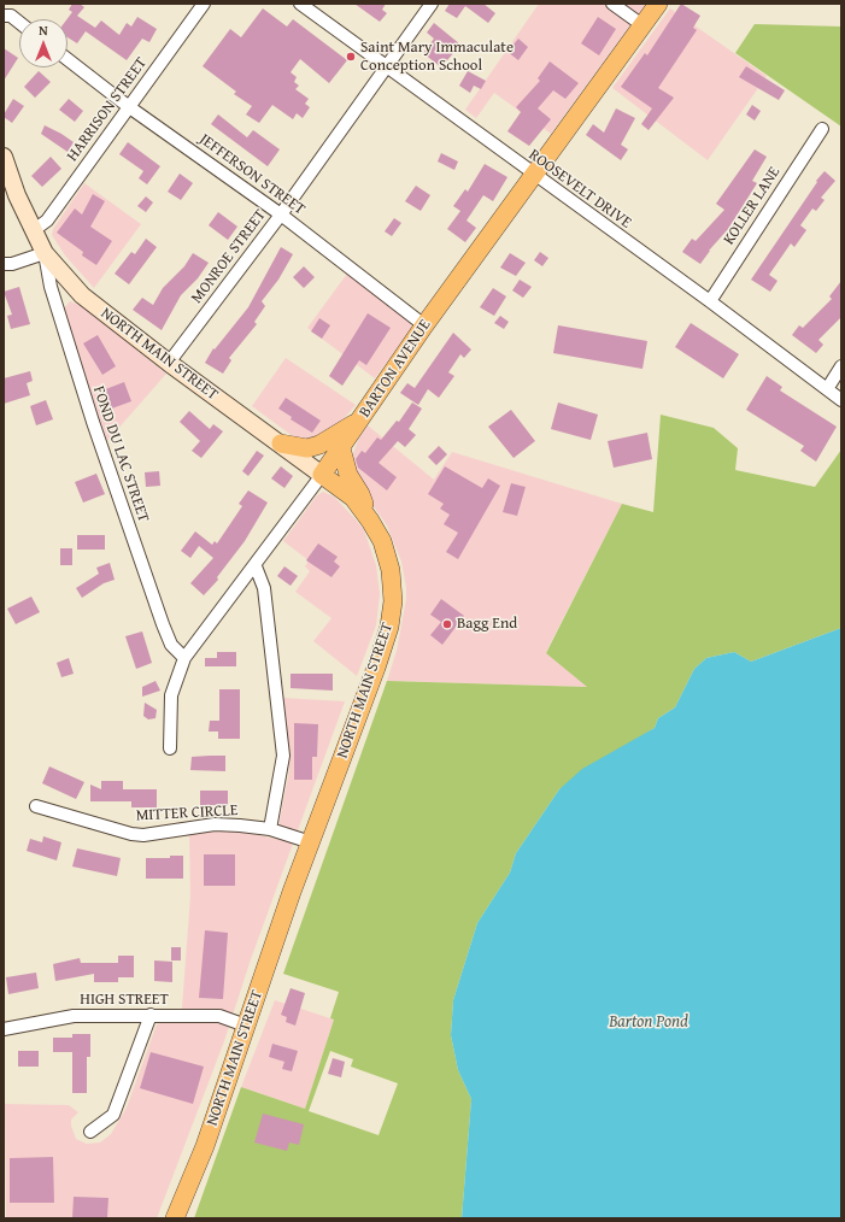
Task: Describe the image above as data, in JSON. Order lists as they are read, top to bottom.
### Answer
{
  "streets": {
    "main road": ["NORTH MAIN STREET", "BARTON AVENUE"],
    "street": [
      "HARRISON STREET",
      "JEFFERSON STREET",
      "ROOSEVELT DRIVE",
      "KOLLER LANE",
      "MONROE STREET",
      "FOND DU LAC STREET",
      "MITTER CIRCLE",
      "HIGH STREET"
    ]
  },
  "crossings": [
    ["HARRISON STREET", "JEFFERSON STREET"],
    ["HARRISON STREET", "NORTH MAIN STREET"],
    ["JEFFERSON STREET", "MONROE STREET"],
    ["JEFFERSON STREET", "BARTON AVENUE"],
    ["ROOSEVELT DRIVE", "KOLLER LANE"],
    ["ROOSEVELT DRIVE", "MONROE STREET"],
    ["ROOSEVELT DRIVE", "BARTON AVENUE"],
    ["MONROE STREET", "NORTH MAIN STREET"],
    ["NORTH MAIN STREET", "BARTON AVENUE"],
    ["NORTH MAIN STREET", "FOND DU LAC STREET"],
    ["NORTH MAIN STREET", "MITTER CIRCLE"],
    ["NORTH MAIN STREET", "HIGH STREET"],
    ["BARTON AVENUE", "FOND DU LAC STREET"]
  ],
  "water": ["Barton Pond"],
  "places": ["Saint Mary Immaculate Conception School", "Bagg End"],
  "north": "top"
}
